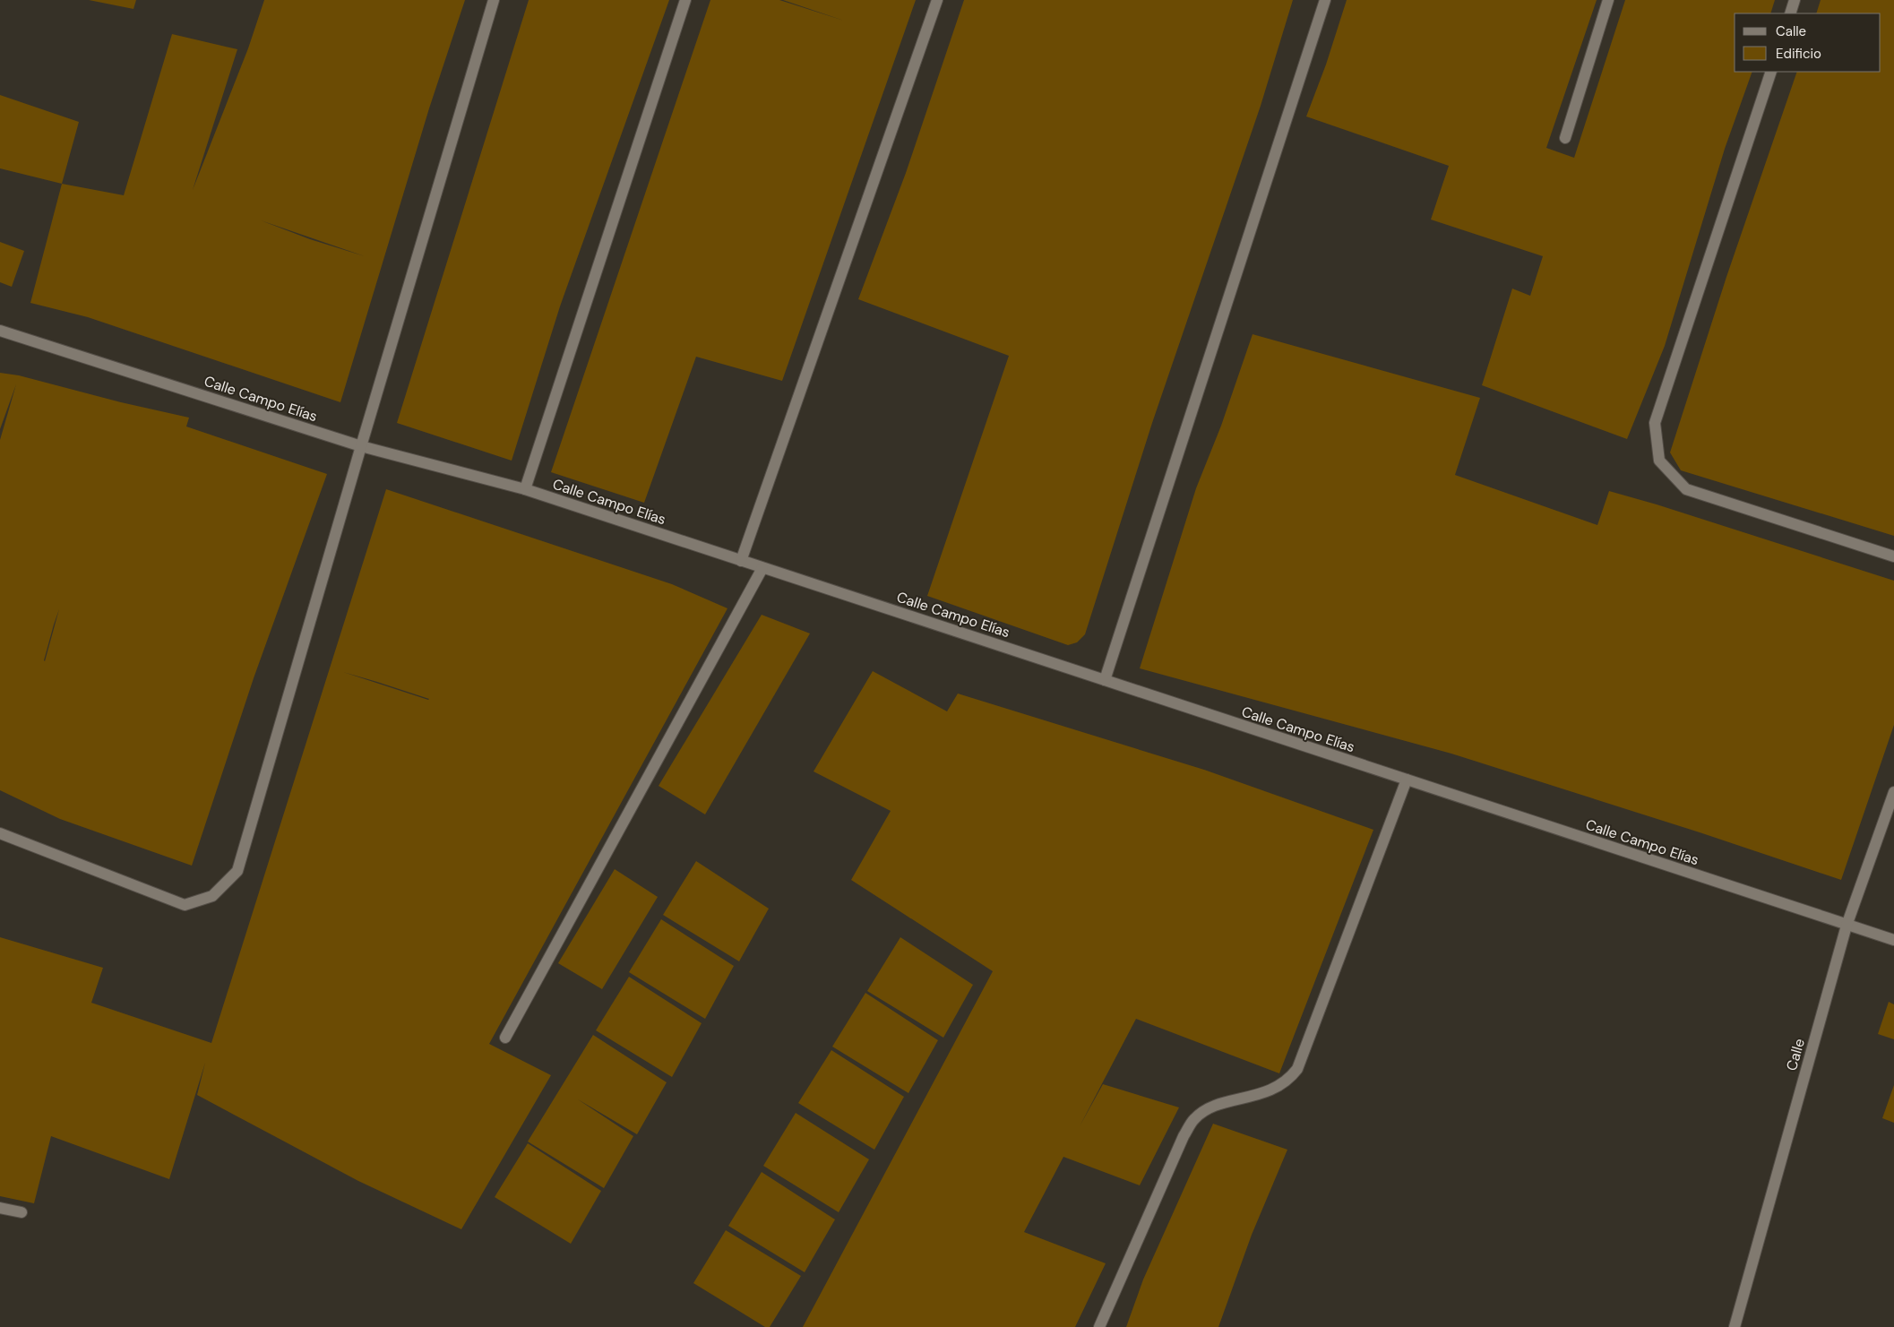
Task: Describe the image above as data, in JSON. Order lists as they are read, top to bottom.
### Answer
{
  "streets": {
    "street": ["Calle Campo Elías", "Calle"]
  },
  "crossings": [
    ["Calle Campo Elías", "Calle"]
  ],
  "legend": ["Calle", "Edificio"]
}
